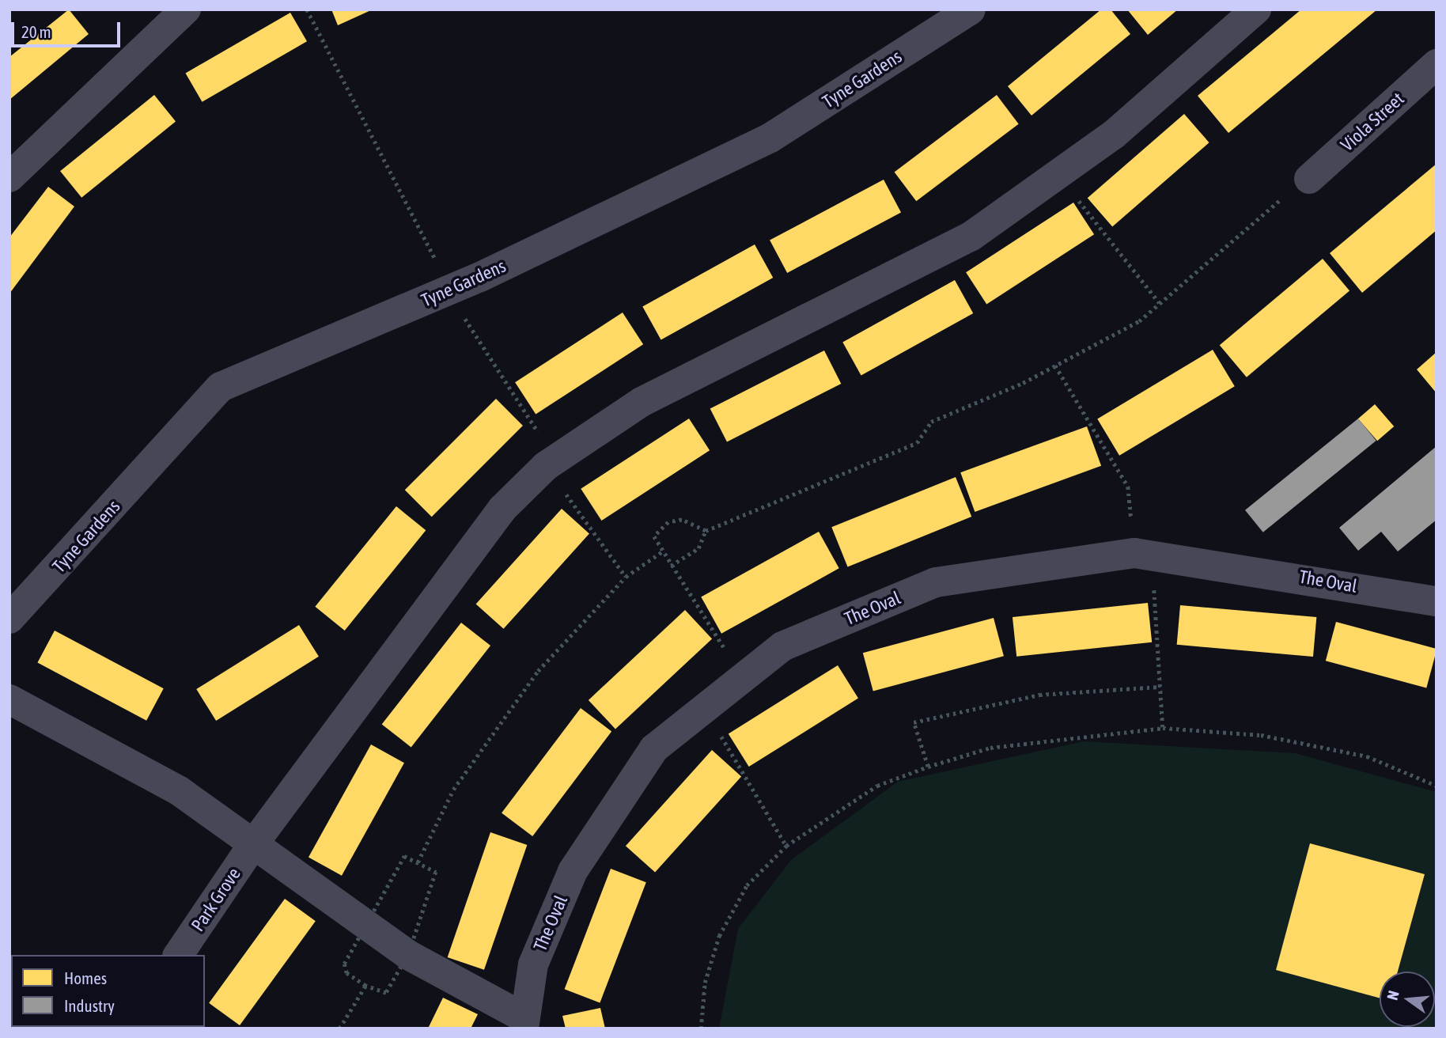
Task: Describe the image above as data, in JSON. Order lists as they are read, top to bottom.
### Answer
{
  "streets": {
    "street": [
      "Tyne Gardens",
      "Viola Street",
      "The Oval",
      "Park Grove"
    ]
  },
  "legend": ["Homes", "Industry"],
  "scale_bar": "20 m",
  "north": "left"
}
